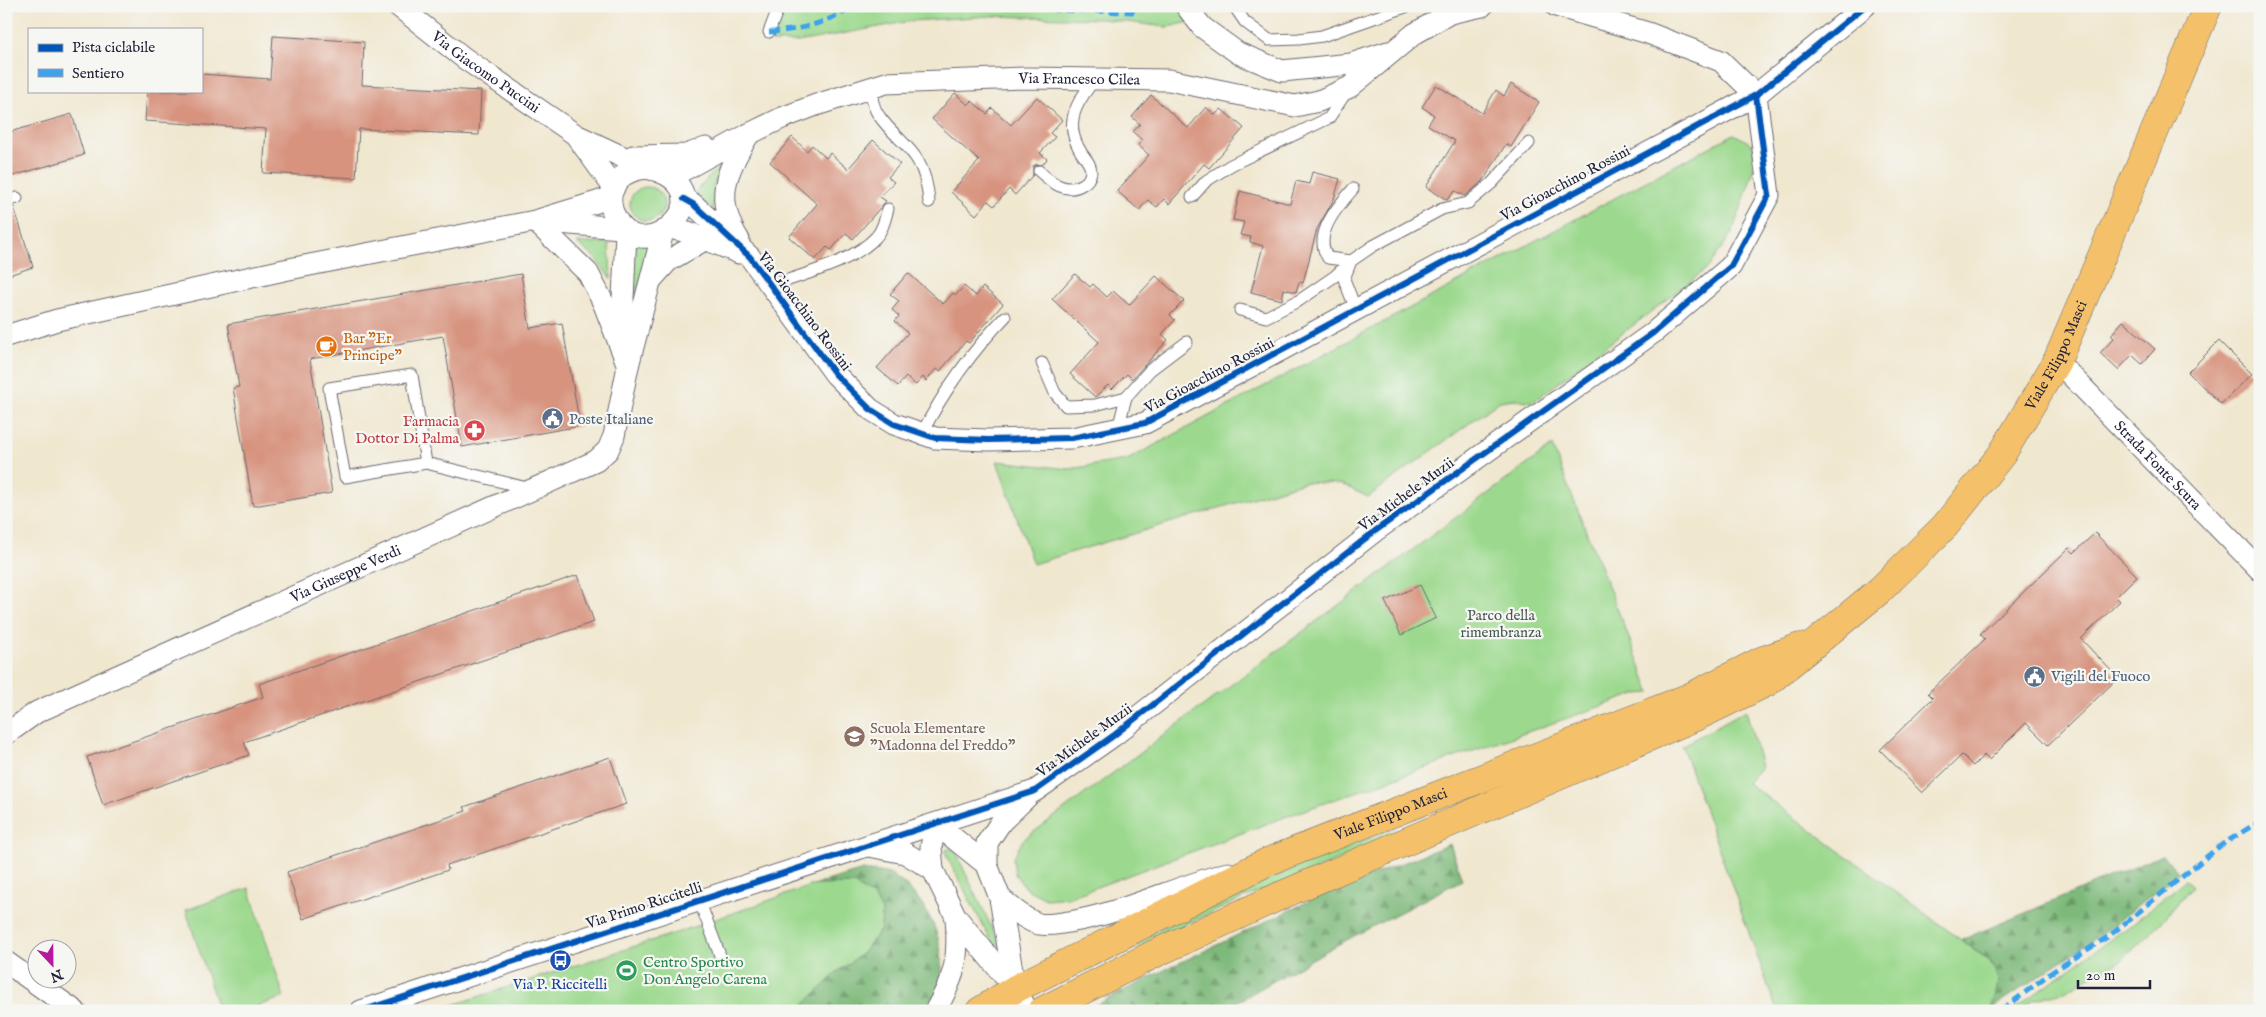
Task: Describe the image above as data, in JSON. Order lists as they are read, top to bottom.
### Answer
{
  "streets": {
    "main road": ["Viale Filippo Masci"],
    "street": [
      "Via Giacomo Puccini",
      "Via Francesco Cilea",
      "Via Gioacchino Rossini",
      "Strada Fonte Scura",
      "Via Michele Muzii",
      "Via Giuseppe Verdi",
      "Via Primo Riccitelli"
    ]
  },
  "crossings": [
    ["Via Giacomo Puccini", "Via Francesco Cilea"],
    ["Via Giacomo Puccini", "Via Gioacchino Rossini"],
    ["Via Giacomo Puccini", "Via Giuseppe Verdi"],
    ["Via Francesco Cilea", "Via Gioacchino Rossini"],
    ["Via Francesco Cilea", "Via Giuseppe Verdi"],
    ["Via Gioacchino Rossini", "Via Michele Muzii"],
    ["Via Gioacchino Rossini", "Via Giuseppe Verdi"],
    ["Viale Filippo Masci", "Strada Fonte Scura"],
    ["Via Michele Muzii", "Via Primo Riccitelli"]
  ],
  "parks": ["Parco della rimembranza"],
  "places": {
    "cafe": ["Bar \"Er Principe\""],
    "public building": ["Poste Italiane", "Vigili del Fuoco"],
    "pharmacy": ["Farmacia Dottor Di Palma"],
    "school or university": ["Scuola Elementare \"Madonna del Freddo\""],
    "bus stop": ["Via P. Riccitelli"],
    "sports": ["Centro Sportivo Don Angelo Carena"]
  },
  "legend": ["Pista ciclabile", "Sentiero"],
  "scale_bar": "20 m",
  "north": "bottom"
}
